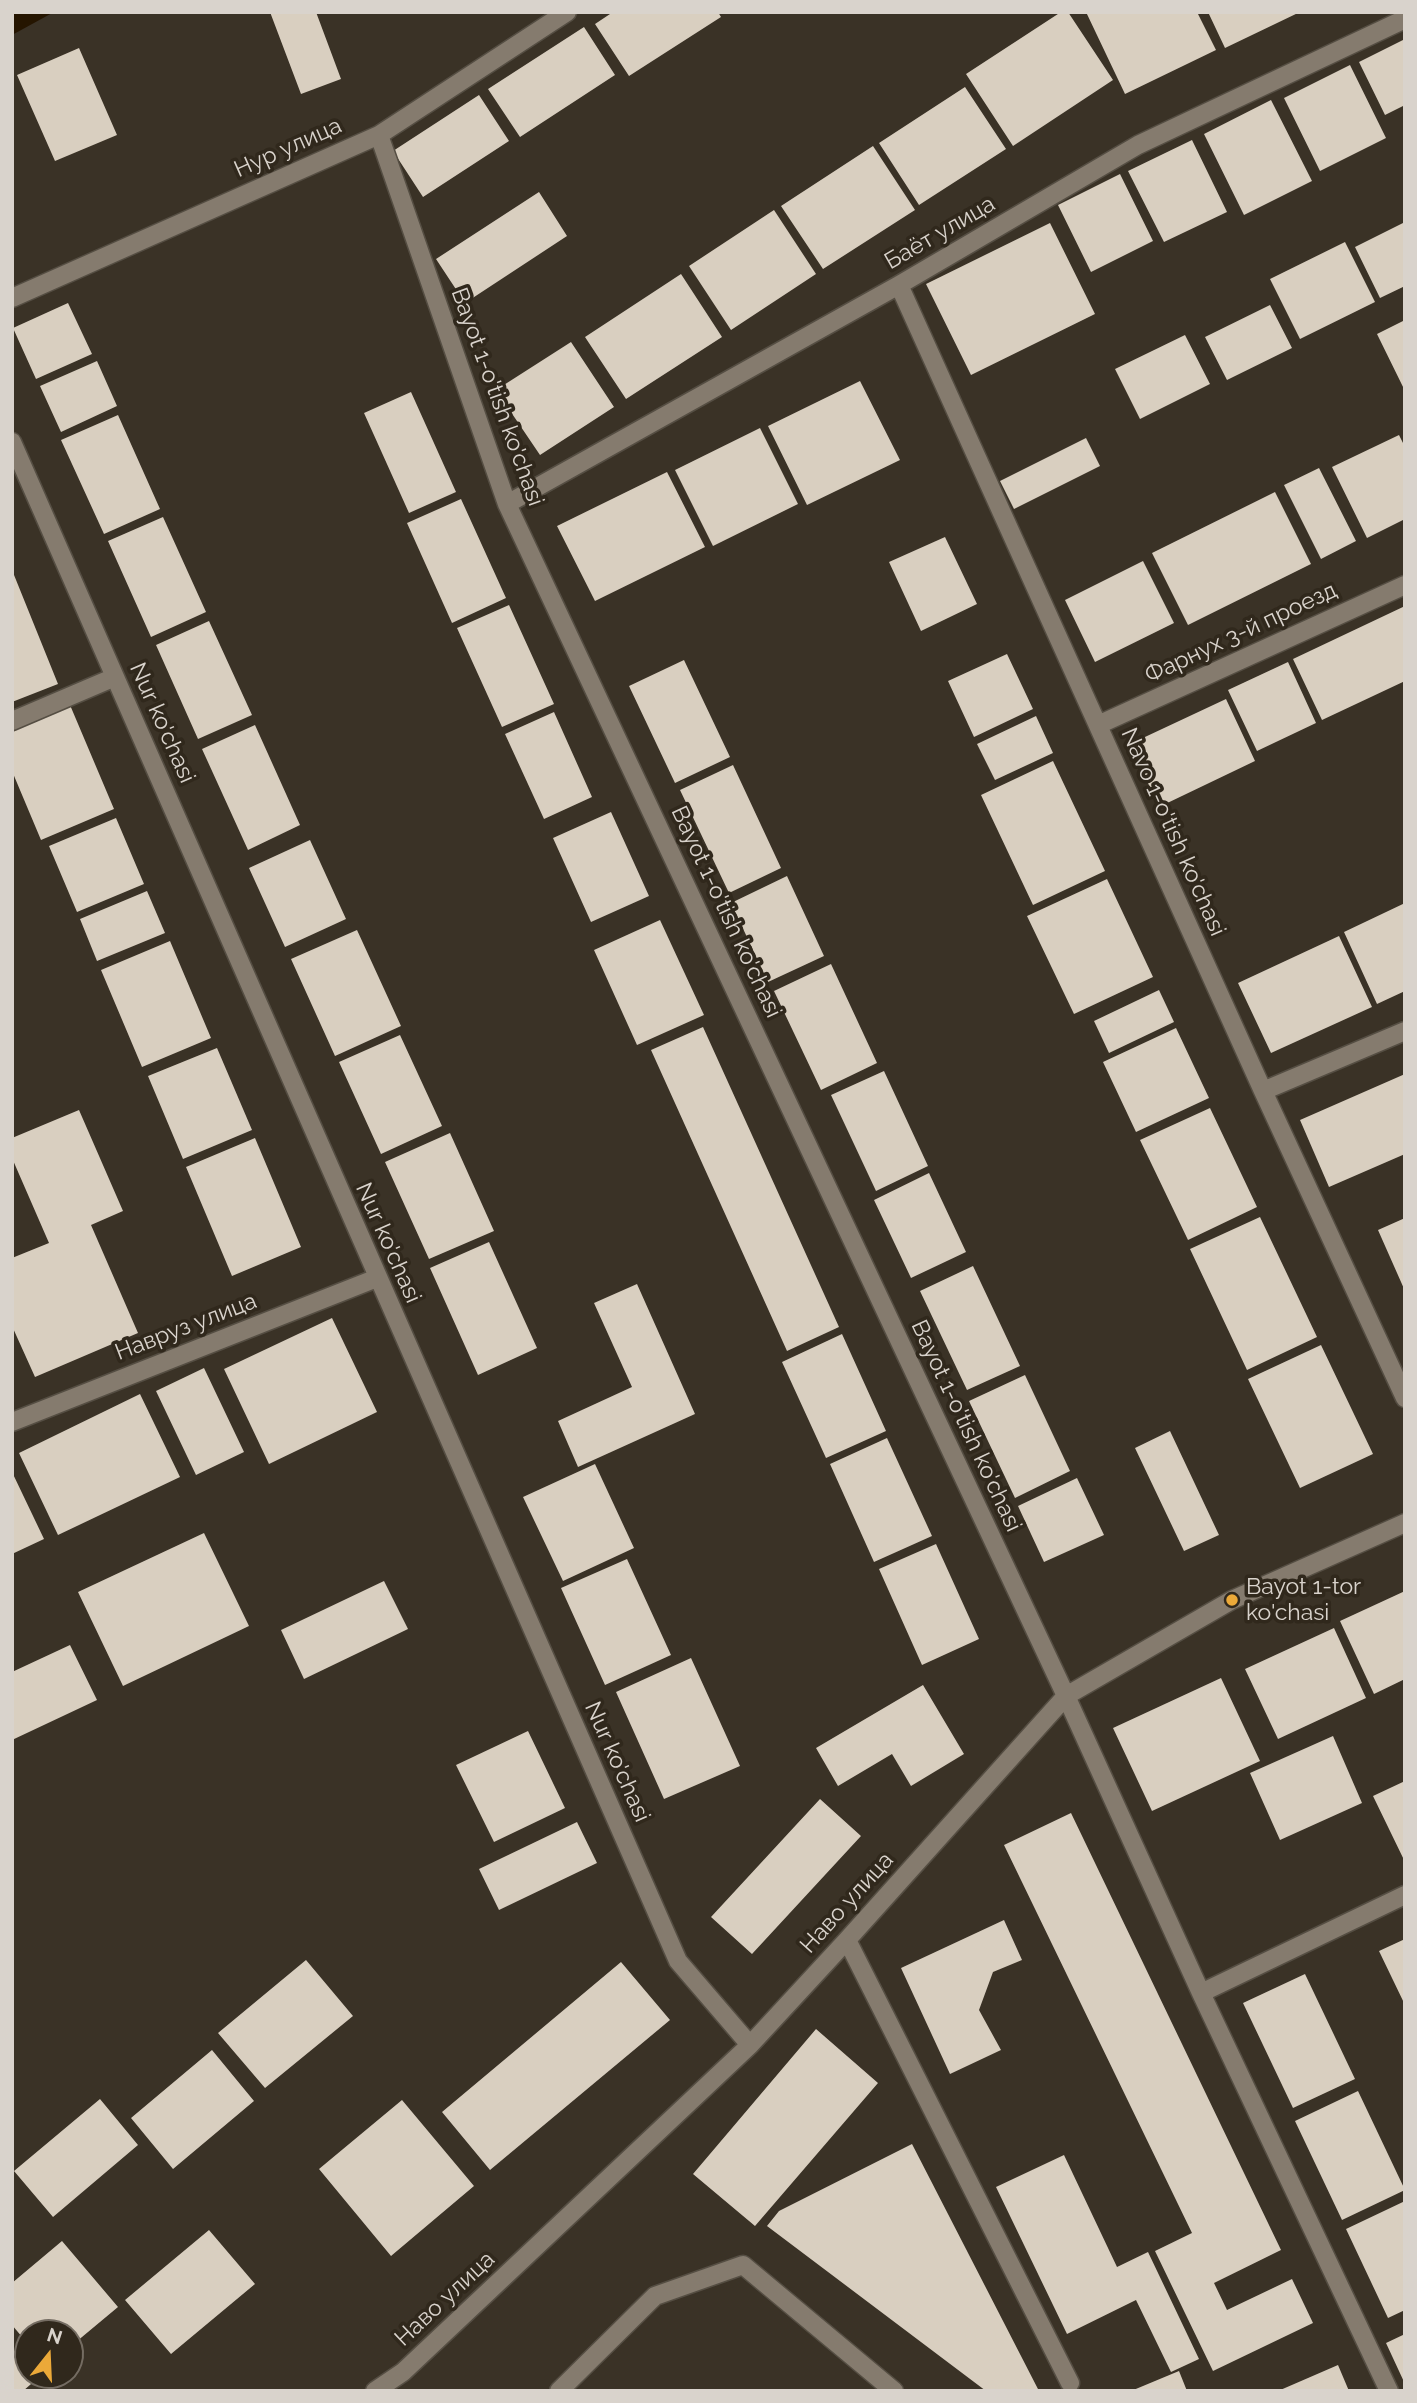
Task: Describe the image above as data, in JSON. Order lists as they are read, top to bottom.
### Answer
{
  "streets": {
    "street": [
      "Нур улица",
      "Баёт улица",
      "Bayot 1-o'tish ko'chasi",
      "Фарнух 3-й проезд",
      "Nur ko'chasi",
      "Navo 1-o'tish ko'chasi",
      "Навруз улица",
      "Наво улица"
    ]
  },
  "crossings": [
    ["Нур улица", "Bayot 1-o'tish ko'chasi"],
    ["Баёт улица", "Bayot 1-o'tish ko'chasi"],
    ["Баёт улица", "Navo 1-o'tish ko'chasi"],
    ["Bayot 1-o'tish ko'chasi", "Наво улица"],
    ["Фарнух 3-й проезд", "Navo 1-o'tish ko'chasi"],
    ["Nur ko'chasi", "Навруз улица"],
    ["Nur ko'chasi", "Наво улица"]
  ],
  "places": ["Bayot 1-tor ko'chasi"],
  "north": "top"
}
